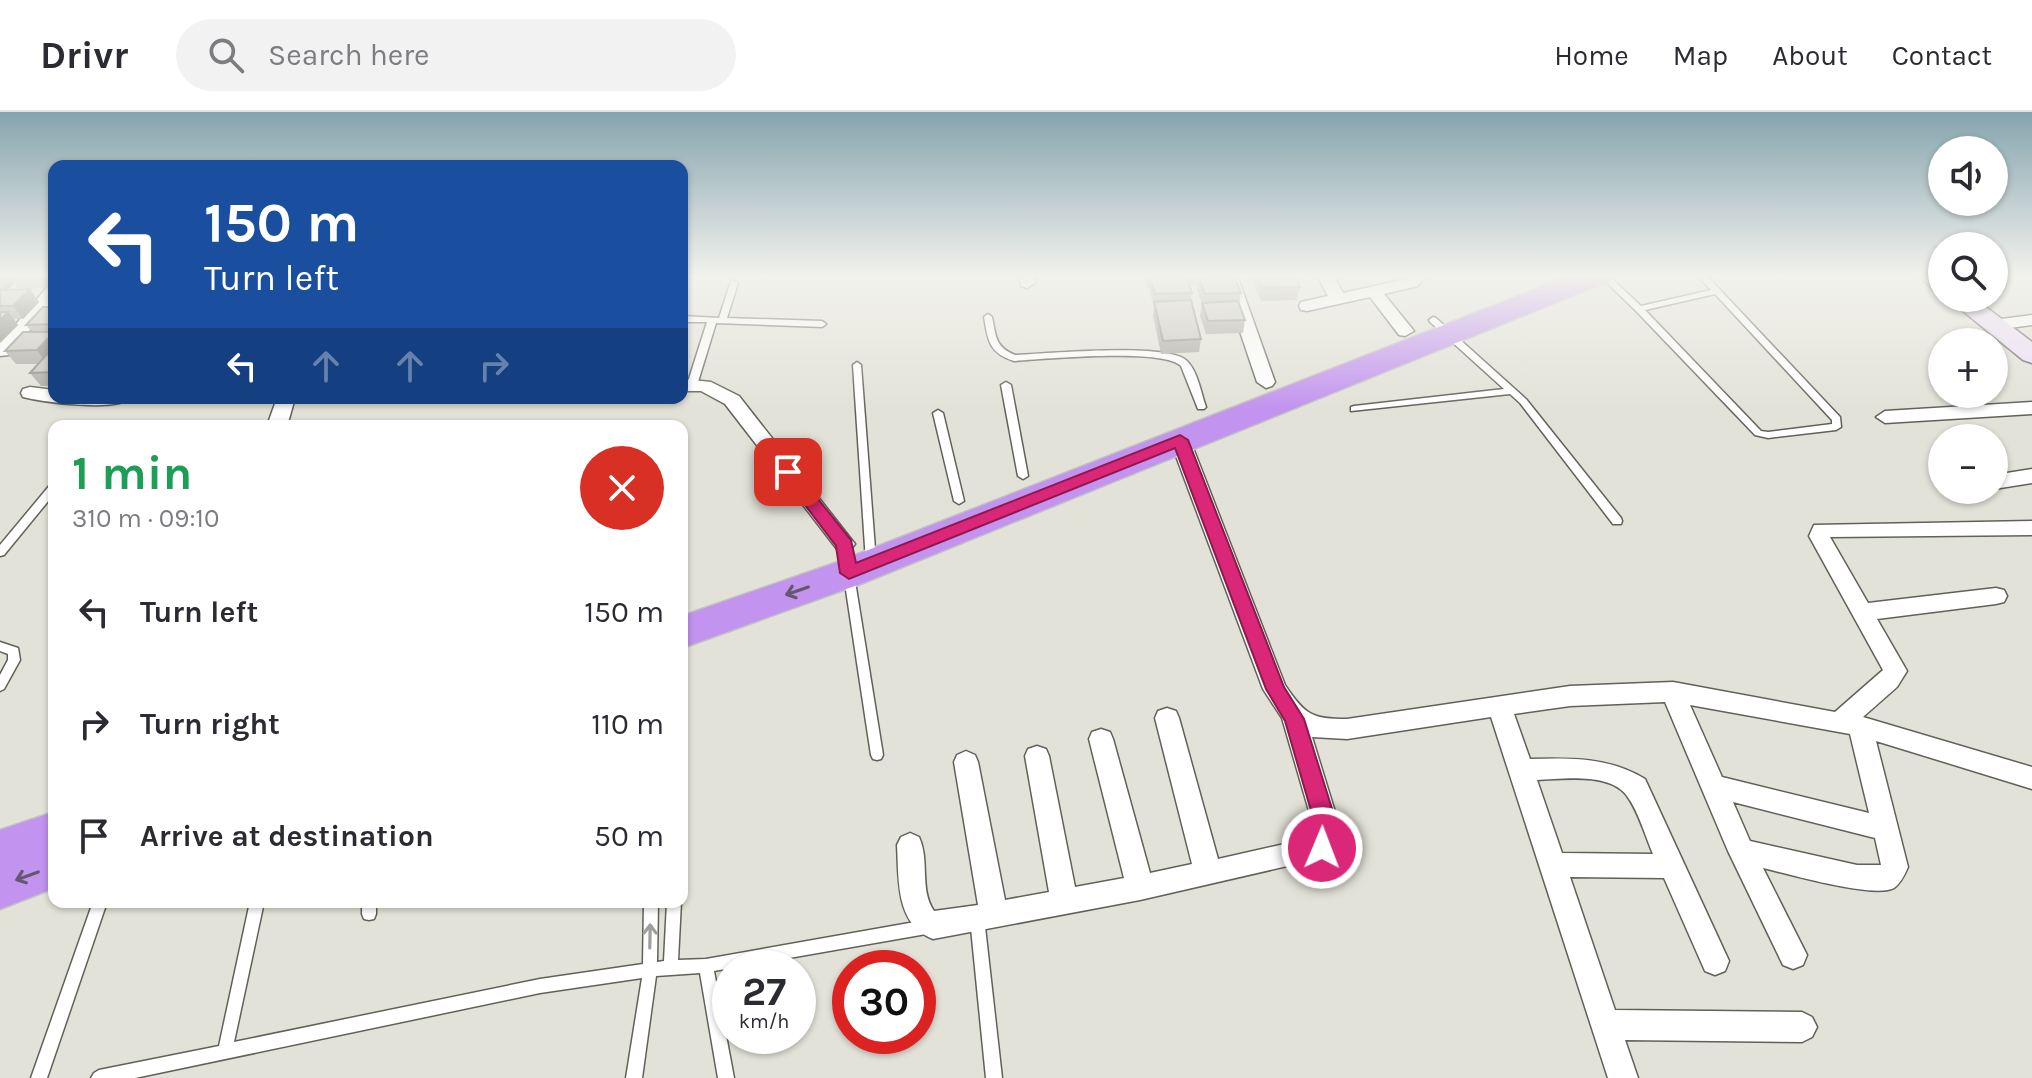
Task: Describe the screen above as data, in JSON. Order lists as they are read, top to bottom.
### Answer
{
  "page": {
    "header": "Drivr",
    "search": "Search here",
    "nav": [
      "Home",
      "Map",
      "About",
      "Contact"
    ],
    "map_buttons": ["+", "−"],
    "turn": ["150 m", "Turn left"],
    "heading": ["1 min", "310 m · 09:10"],
    "list": [
      {
        "name": "Turn left",
        "value": "150 m"
      },
      {
        "name": "Turn right",
        "value": "110 m"
      },
      {
        "name": "Arrive at destination",
        "value": "50 m"
      }
    ],
    "speed": "27 km/h",
    "limit": "30"
  }
}
